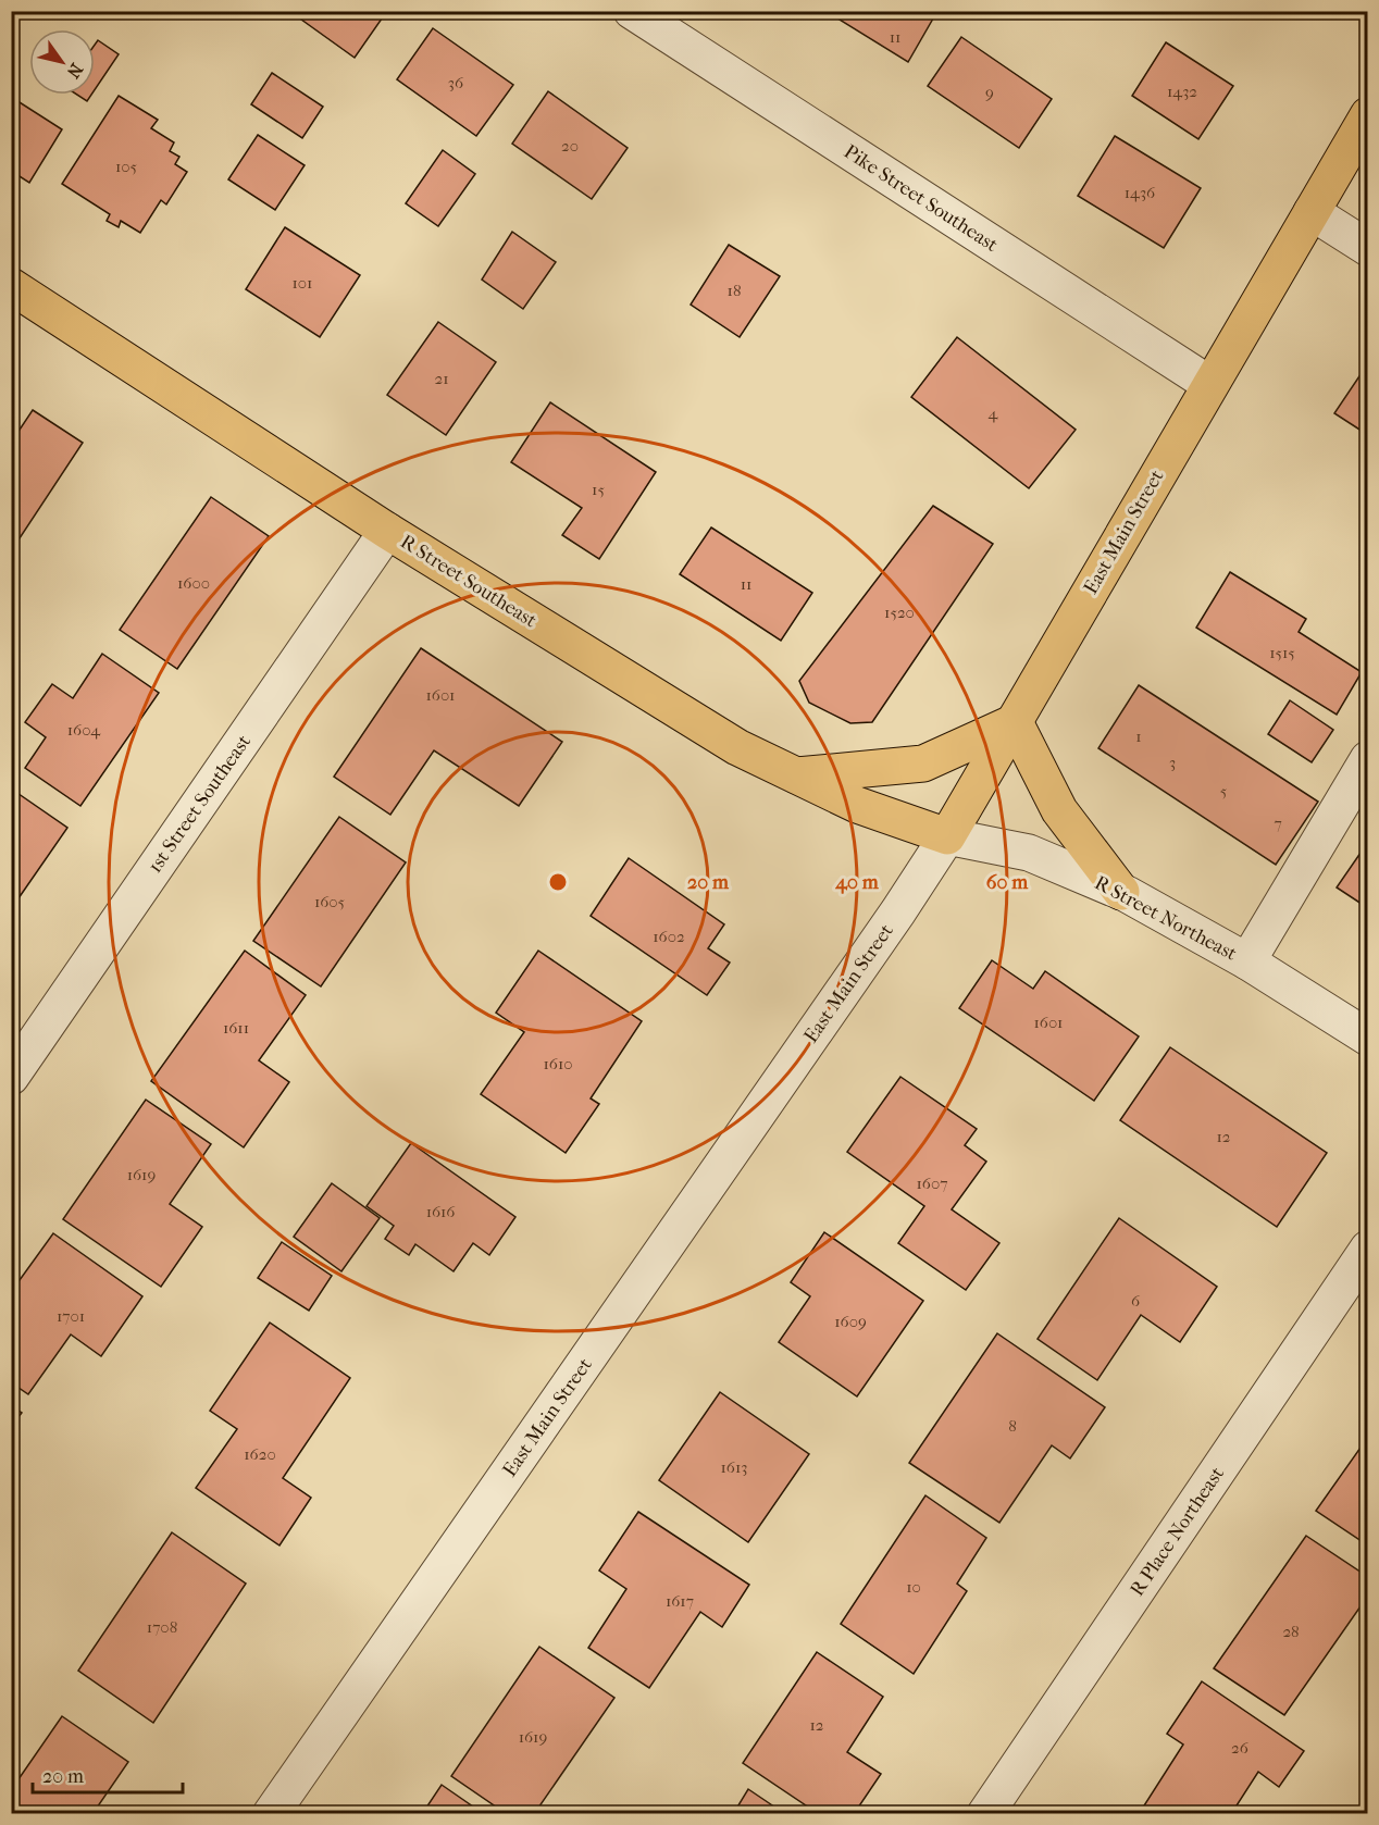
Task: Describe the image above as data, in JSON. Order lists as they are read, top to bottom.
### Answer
{
  "streets": {
    "main road": ["East Main Street", "R Street Southeast"],
    "street": [
      "Pike Street Southeast",
      "1st Street Southeast",
      "R Street Northeast",
      "R Place Northeast"
    ]
  },
  "crossings": [
    ["Pike Street Southeast", "East Main Street"],
    ["East Main Street", "R Street Southeast"],
    ["East Main Street", "R Street Northeast"],
    ["R Street Southeast", "1st Street Southeast"],
    ["R Street Southeast", "R Street Northeast"]
  ],
  "house_numbers": [
    "11",
    "36",
    "1432",
    "9",
    "20",
    "105",
    "1436",
    "101",
    "18",
    "21",
    "4",
    "15",
    "1600",
    "11",
    "1520",
    "1515",
    "1601",
    "1604",
    "1",
    "3",
    "5",
    "7",
    "1605",
    "1602",
    "1601",
    "1611",
    "1610",
    "12",
    "1619",
    "1607",
    "1616",
    "6",
    "1701",
    "1609",
    "8",
    "1620",
    "1613",
    "10",
    "1617",
    "1708",
    "28",
    "12",
    "1619",
    "26"
  ],
  "scale_bar": "20 m",
  "north": "bottom right",
  "rings": ["20 m", "40 m", "60 m"]
}
